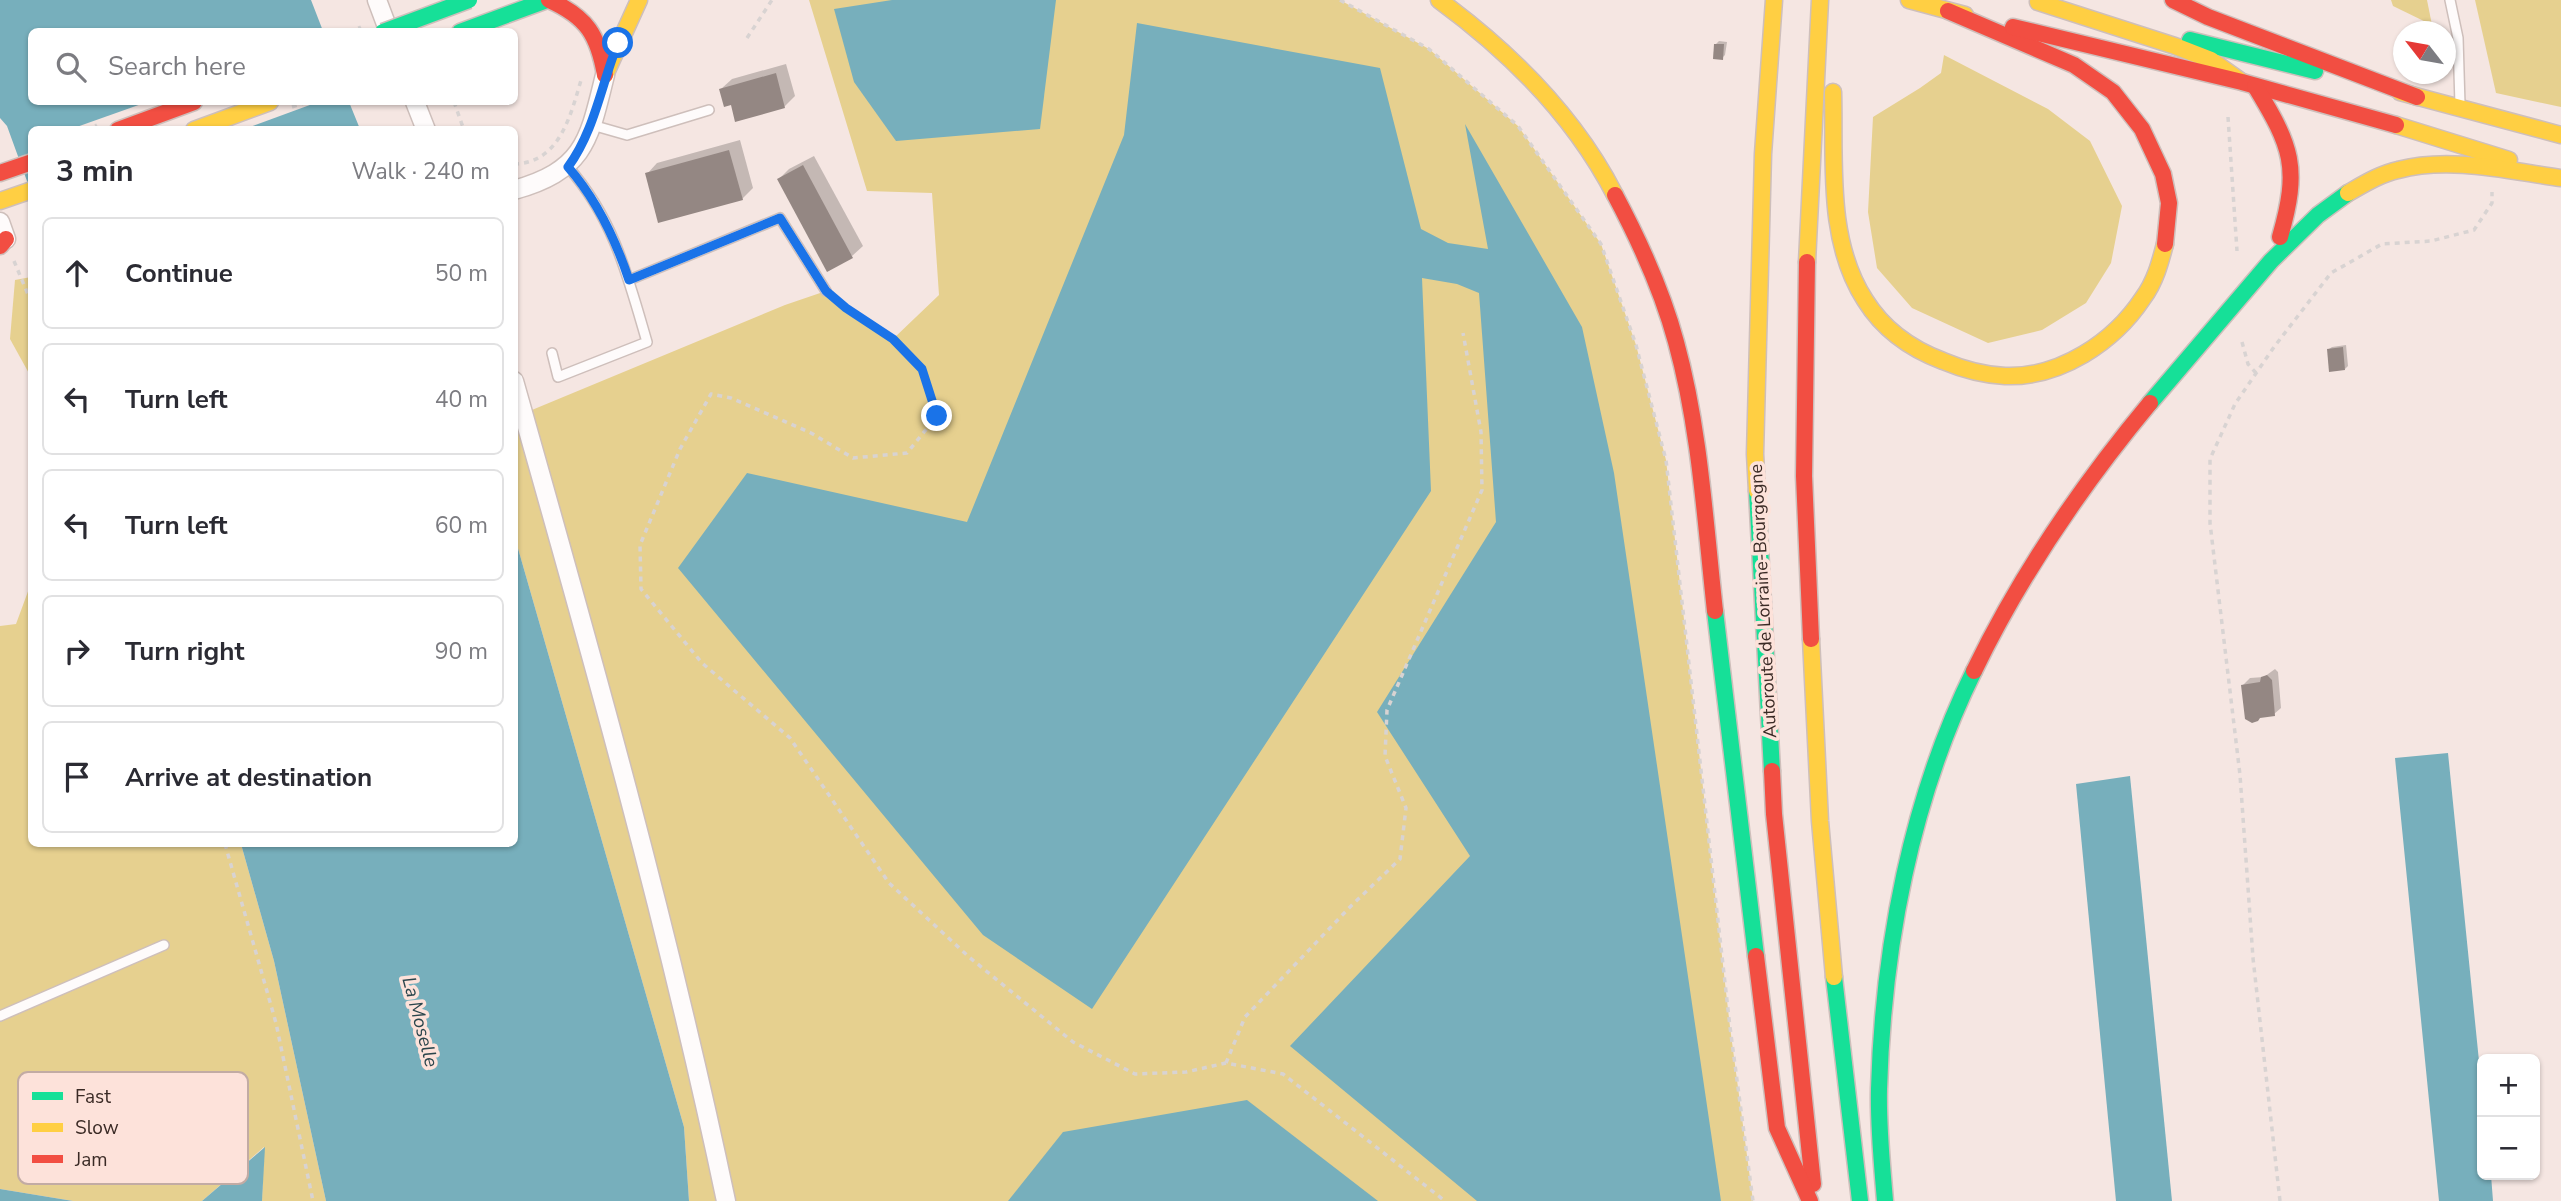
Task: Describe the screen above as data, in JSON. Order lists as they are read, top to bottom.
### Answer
{
  "streets": {
    "main road": ["Autoroute de Lorraine-Bourgogne"]
  },
  "water": ["La Moselle"],
  "legend": ["Fast", "Slow", "Jam"],
  "north": "top left",
  "page": {
    "search": "Search here",
    "heading": ["3 min", "Walk · 240 m"],
    "list": [
      ["Continue", "50 m"],
      ["Turn left", "40 m"],
      ["Turn left", "60 m"],
      ["Turn right", "90 m"],
      "Arrive at destination"
    ],
    "map_buttons": ["+", "−"]
  }
}
